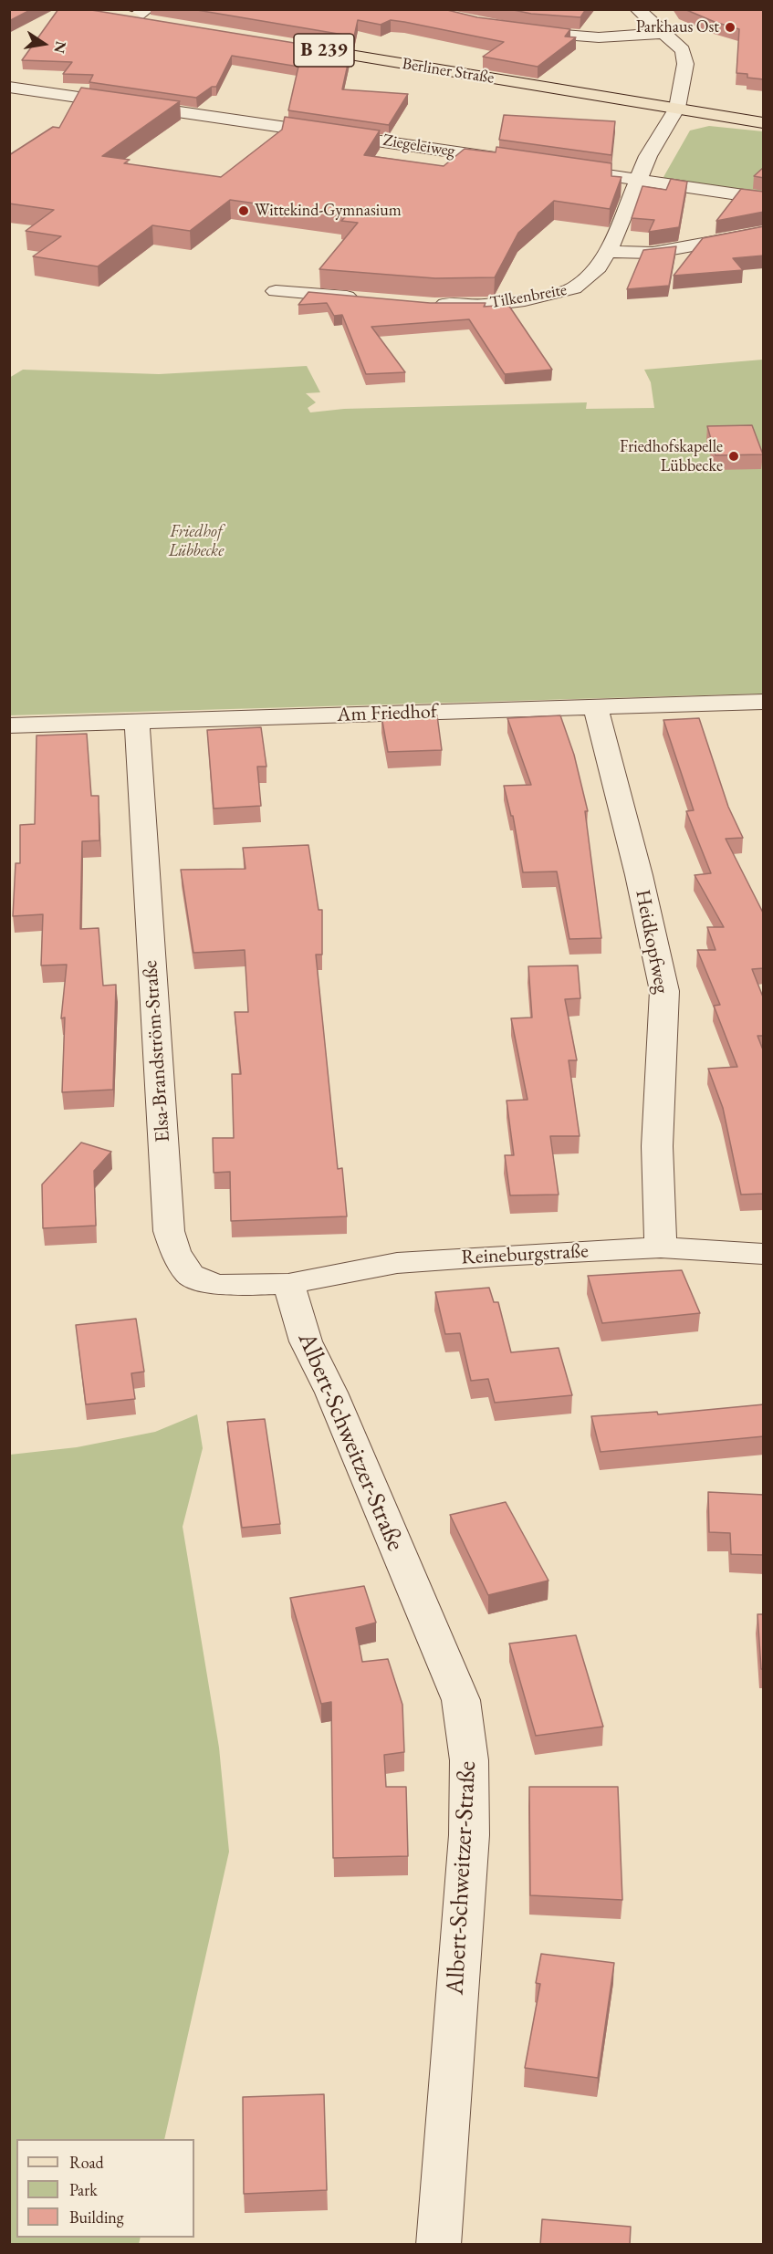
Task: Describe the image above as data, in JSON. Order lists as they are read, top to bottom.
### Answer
{
  "streets": {
    "main road": ["B 239", "Berliner Straße"],
    "street": [
      "Ziegeleiweg",
      "Tilkenbreite",
      "Am Friedhof",
      "Heidkopfweg",
      "Elsa-Brandström-Straße",
      "Reineburgstraße",
      "Albert-Schweitzer-Straße"
    ]
  },
  "crossings": [
    ["Berliner Straße", "Tilkenbreite"],
    ["Am Friedhof", "Heidkopfweg"],
    ["Am Friedhof", "Elsa-Brandström-Straße"],
    ["Heidkopfweg", "Reineburgstraße"],
    ["Elsa-Brandström-Straße", "Reineburgstraße"],
    ["Elsa-Brandström-Straße", "Albert-Schweitzer-Straße"],
    ["Reineburgstraße", "Albert-Schweitzer-Straße"]
  ],
  "parks": ["Friedhof Lübbecke"],
  "places": ["Parkhaus Ost", "Wittekind-Gymnasium", "Friedhofskapelle Lübbecke"],
  "legend": ["Road", "Park", "Building"],
  "north": "right"
}
